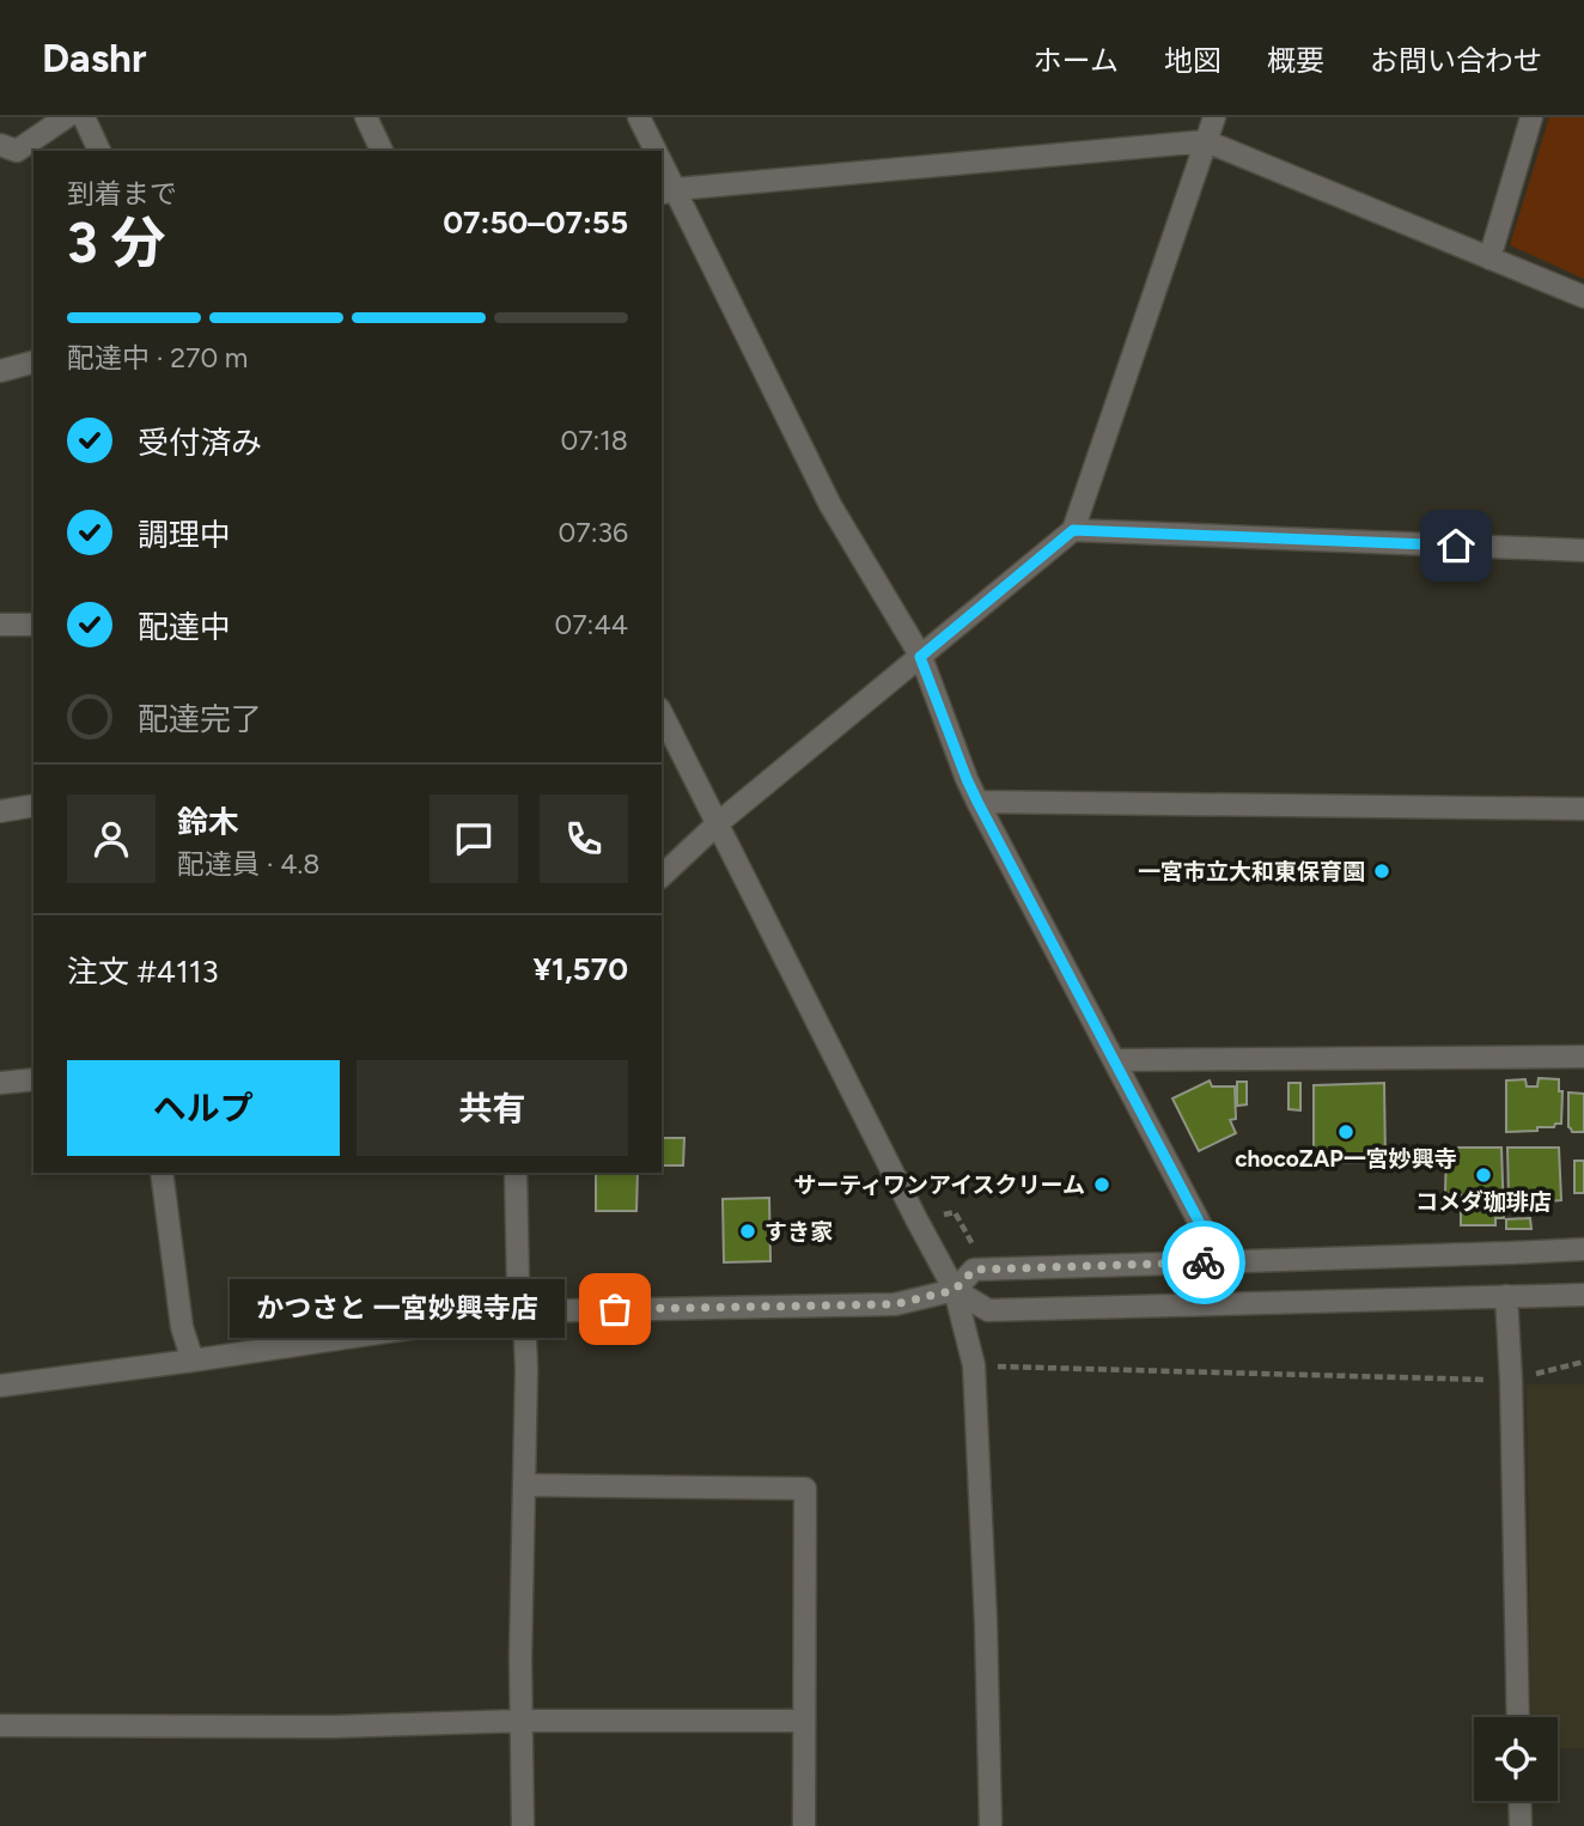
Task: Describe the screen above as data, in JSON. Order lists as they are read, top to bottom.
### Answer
{
  "places": [
    "一宮市立大和東保育園",
    "chocoZAP一宮妙興寺",
    "コメダ珈琲店",
    "サーティワンアイスクリーム",
    "すき家",
    "かつさと 一宮妙興寺店"
  ],
  "page": {
    "header": "Dashr",
    "nav": [
      "ホーム",
      "地図",
      "概要",
      "お問い合わせ"
    ],
    "heading": ["3 分", "到着まで", "07:50–07:55"],
    "panel": [
      "鈴木",
      "配達員 · 4.8",
      "注文 #4113",
      "¥1,570"
    ],
    "bar": "配達中 · 270 m",
    "list": [
      ["受付済み", "07:18"],
      ["調理中", "07:36"],
      ["配達中", "07:44"],
      "配達完了"
    ],
    "buttons": ["ヘルプ", "共有"],
    "bubble": "かつさと 一宮妙興寺店"
  }
}
